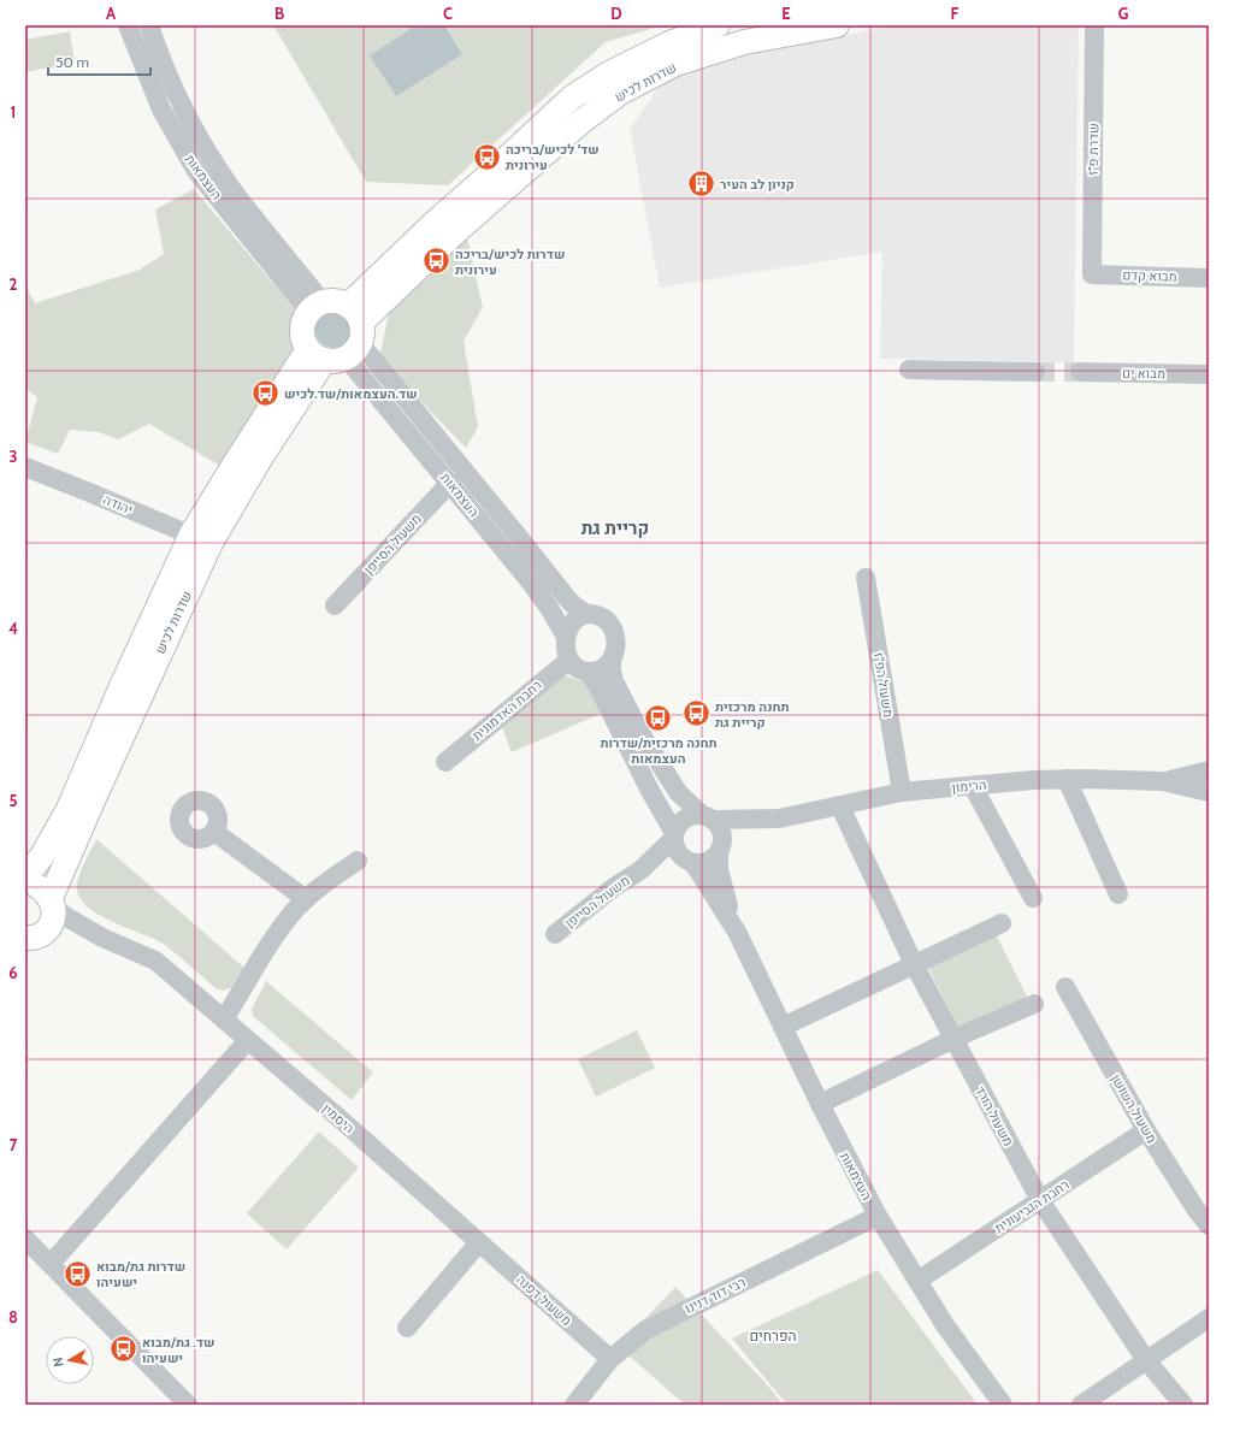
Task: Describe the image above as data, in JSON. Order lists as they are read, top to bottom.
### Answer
{
  "streets": {
    "main road": ["שדרות לכיש"],
    "street": [
      "שדרת פ\"ז",
      "העצמאות",
      "מבוא קדם",
      "מבוא ים",
      "יהודה",
      "משעול הסייפן",
      "משעול הפ\"ז",
      "רחבת האדמונית",
      "הרימון",
      "משעול השושן",
      "משעול הורד",
      "היסמין",
      "רחבת הגביעונית",
      "רבי דוד דנינו",
      "משעול דפנה"
    ]
  },
  "crossings": [
    ["שדרות לכיש", "העצמאות"],
    ["שדרות לכיש", "יהודה"],
    ["שדרות לכיש", "היסמין"],
    ["שדרת פ\"ז", "מבוא קדם"],
    ["העצמאות", "משעול הסייפן"],
    ["העצמאות", "רחבת האדמונית"],
    ["העצמאות", "הרימון"],
    ["העצמאות", "רחבת הגביעונית"],
    ["העצמאות", "רבי דוד דנינו"],
    ["משעול הסייפן", "הרימון"],
    ["משעול הפ\"ז", "הרימון"],
    ["הרימון", "משעול הורד"],
    ["משעול השושן", "רחבת הגביעונית"],
    ["משעול הורד", "רחבת הגביעונית"],
    ["היסמין", "משעול דפנה"],
    ["רבי דוד דנינו", "משעול דפנה"]
  ],
  "districts": ["קריית גת", "הפרחים"],
  "places": {
    "bus stop": [
      "שד׳ לכיש/בריכה עירונית",
      "שדרות לכיש/בריכה עירונית",
      "שד.העצמאות/שד.לכיש",
      "תחנה מרכזית קריית גת",
      "תחנה מרכזית/שדרות העצמאות",
      "שדרות גת/מבוא ישעיהו",
      "שד. גת/מבוא ישעיהו"
    ],
    "building": ["קניון לב העיר"]
  },
  "scale_bar": "50 m",
  "north": "left",
  "grid": {
    "columns": [
      "A",
      "B",
      "C",
      "D",
      "E",
      "F",
      "G"
    ],
    "rows": [
      "1",
      "2",
      "3",
      "4",
      "5",
      "6",
      "7",
      "8"
    ]
  }
}
